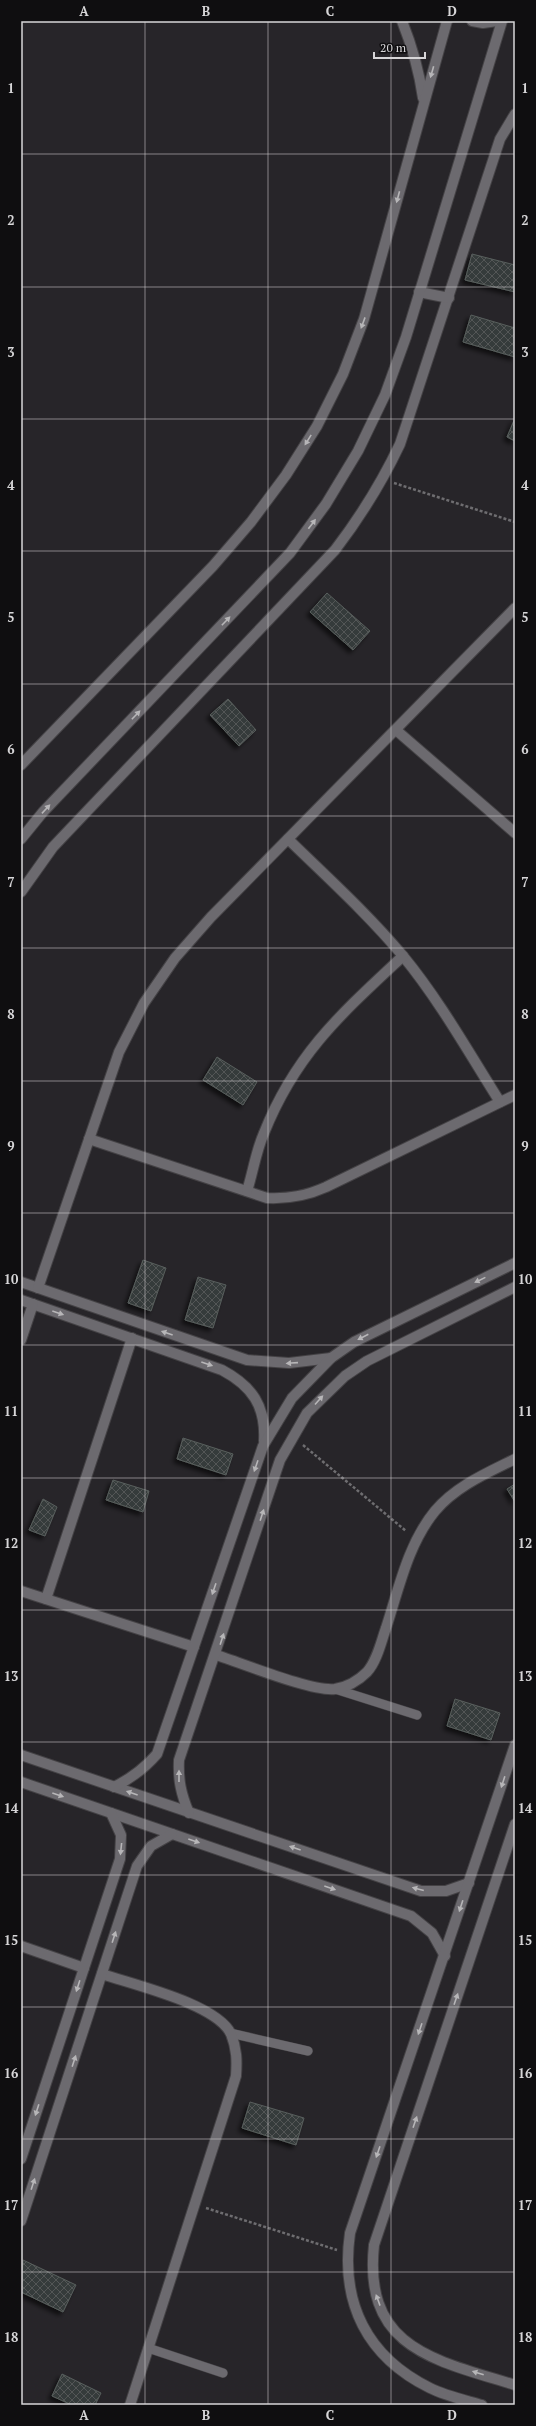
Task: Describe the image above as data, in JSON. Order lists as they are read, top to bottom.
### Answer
{
  "scale_bar": "20 m",
  "grid": {
    "columns": [
      "A",
      "B",
      "C",
      "D"
    ],
    "rows": [
      "1",
      "2",
      "3",
      "4",
      "5",
      "6",
      "7",
      "8",
      "9",
      "10",
      "11",
      "12",
      "13",
      "14",
      "15",
      "16",
      "17",
      "18"
    ]
  }
}
